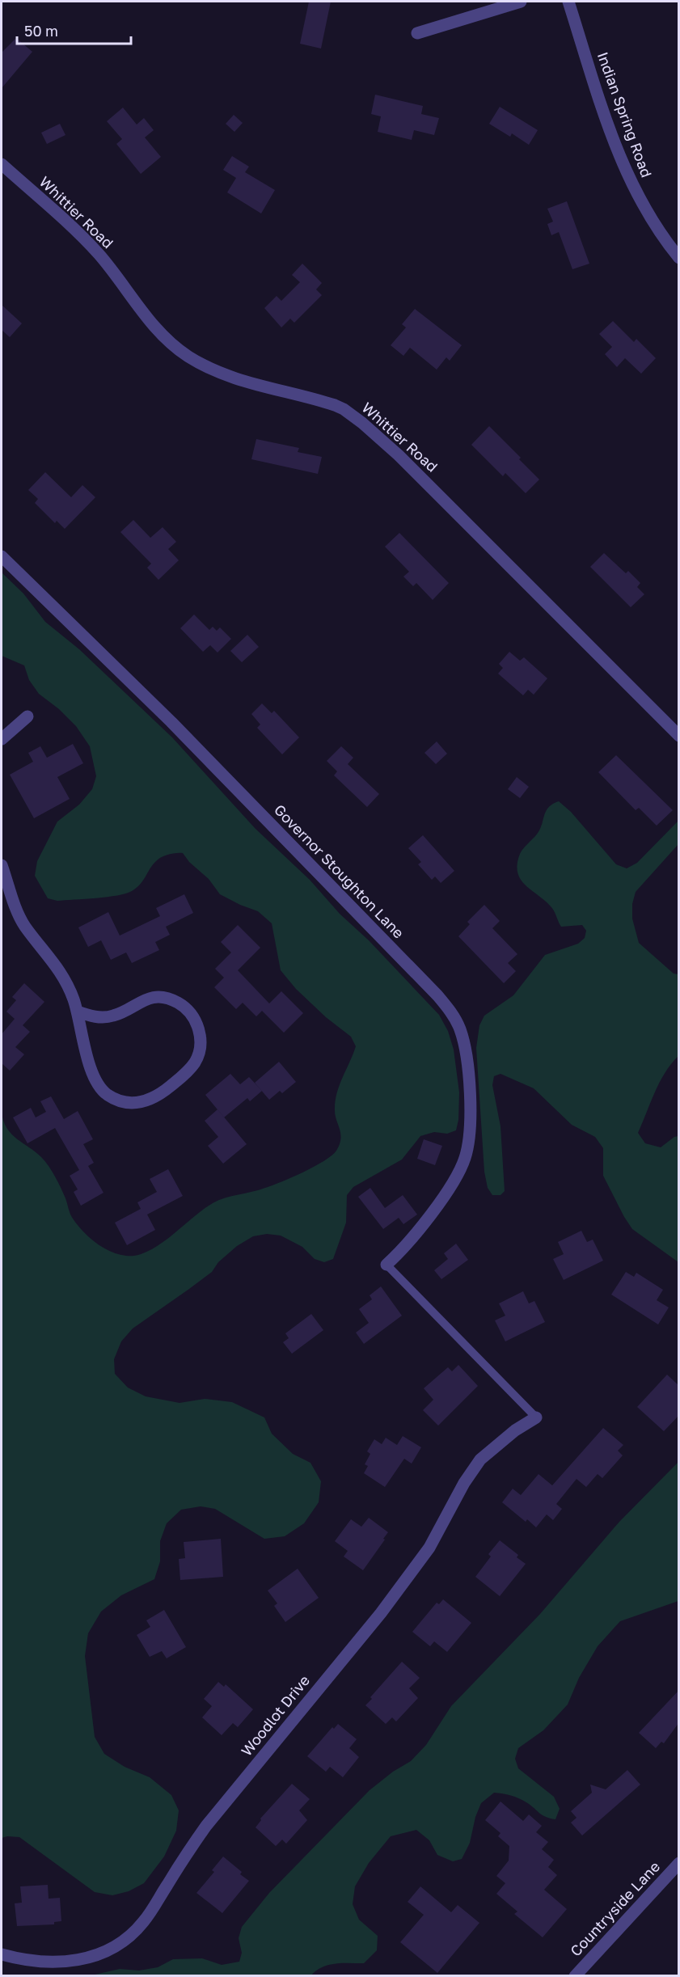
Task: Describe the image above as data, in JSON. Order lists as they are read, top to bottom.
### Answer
{
  "streets": {
    "street": [
      "Indian Spring Road",
      "Whittier Road",
      "Governor Stoughton Lane",
      "Woodlot Drive",
      "Countryside Lane"
    ]
  },
  "scale_bar": "50 m"
}
